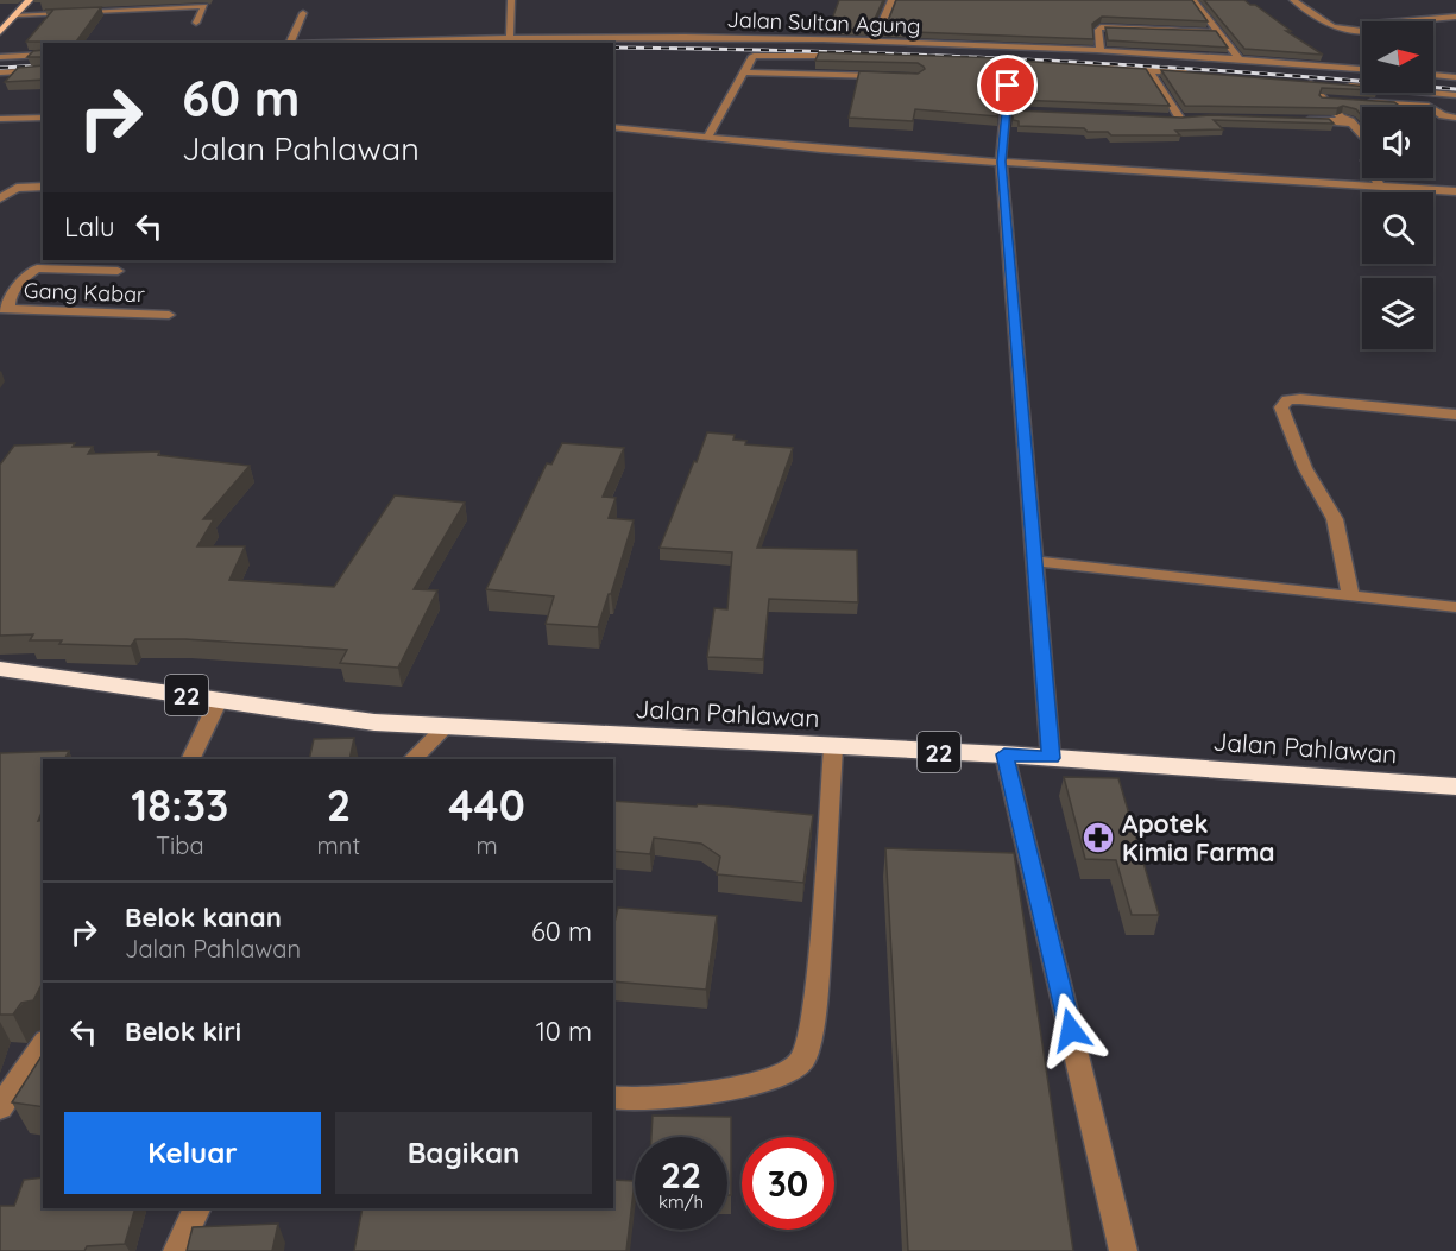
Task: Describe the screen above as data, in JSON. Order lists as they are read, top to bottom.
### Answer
{
  "streets": {
    "highway": ["22", "Jalan Pahlawan"],
    "street": ["Jalan Sultan Agung", "Gang Kabar"]
  },
  "places": {
    "pharmacy": ["Apotek Kimia Farma"]
  },
  "north": "right",
  "page": {
    "turn": ["60 m", "Jalan Pahlawan"],
    "then": "Lalu",
    "eta": [
      "18:33",
      "Tiba",
      "2",
      "mnt",
      "440",
      "m"
    ],
    "list": [
      {
        "name": "Belok kanan",
        "note": "Jalan Pahlawan",
        "value": "60 m"
      },
      {
        "name": "Belok kiri",
        "value": "10 m"
      }
    ],
    "buttons": ["Keluar", "Bagikan"],
    "speed": "22 km/h",
    "limit": "30"
  }
}
